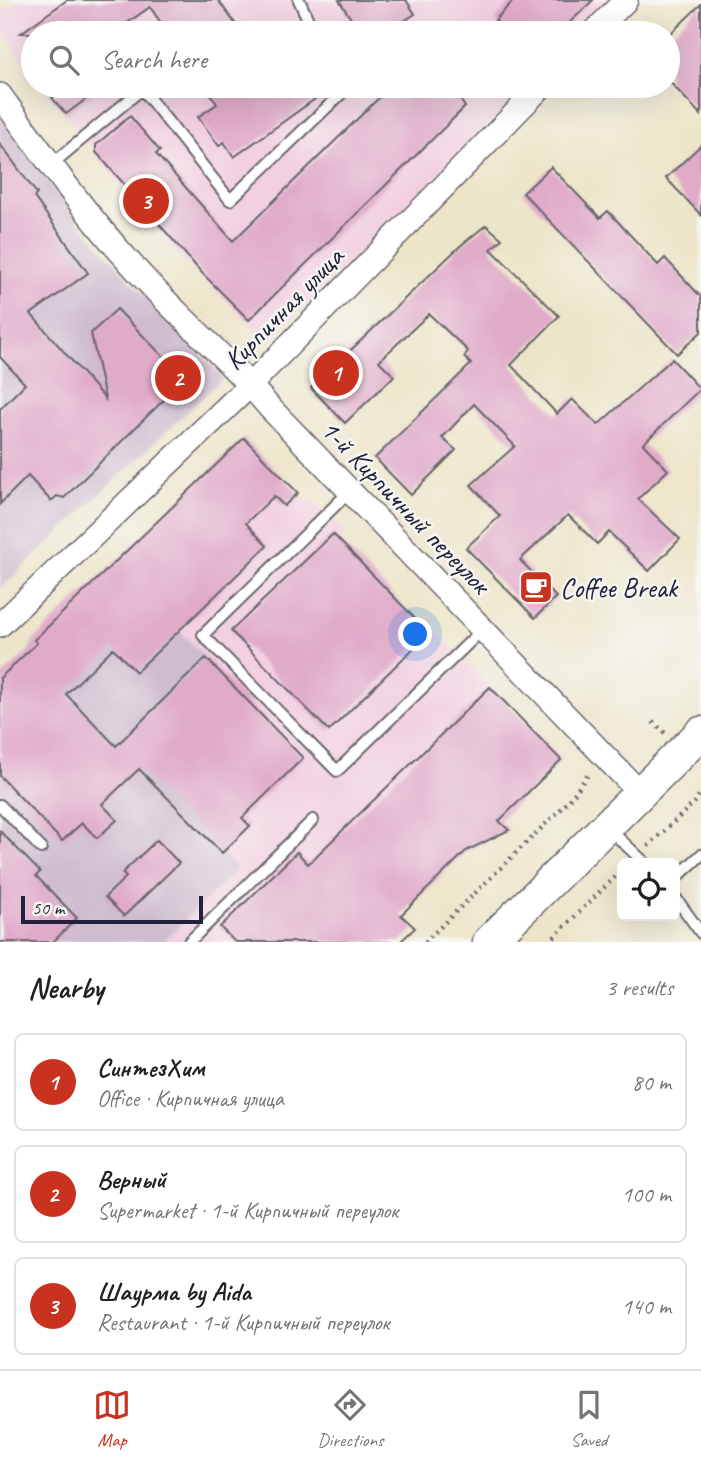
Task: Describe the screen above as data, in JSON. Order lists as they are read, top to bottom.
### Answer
{
  "streets": {
    "street": ["Кирпичная улица", "1-й Кирпичный переулок"]
  },
  "crossings": [
    ["Кирпичная улица", "1-й Кирпичный переулок"]
  ],
  "places": {
    "cafe": ["Coffee Break"]
  },
  "scale_bar": "50 m",
  "page": {
    "search": "Search here",
    "pins": ["3", "1", "2"],
    "scale": "50 m",
    "heading": ["Nearby", "3 results"],
    "list": [
      {
        "mark": "1",
        "name": "СинтезХим",
        "note": "Office · Кирпичная улица",
        "value": "80 m"
      },
      {
        "mark": "2",
        "name": "Верный",
        "note": "Supermarket · 1-й Кирпичный переулок",
        "value": "100 m"
      },
      {
        "mark": "3",
        "name": "Шаурма by Aida",
        "note": "Restaurant · 1-й Кирпичный переулок",
        "value": "140 m"
      }
    ],
    "nav": ["Map", "Directions", "Saved"]
  }
}
